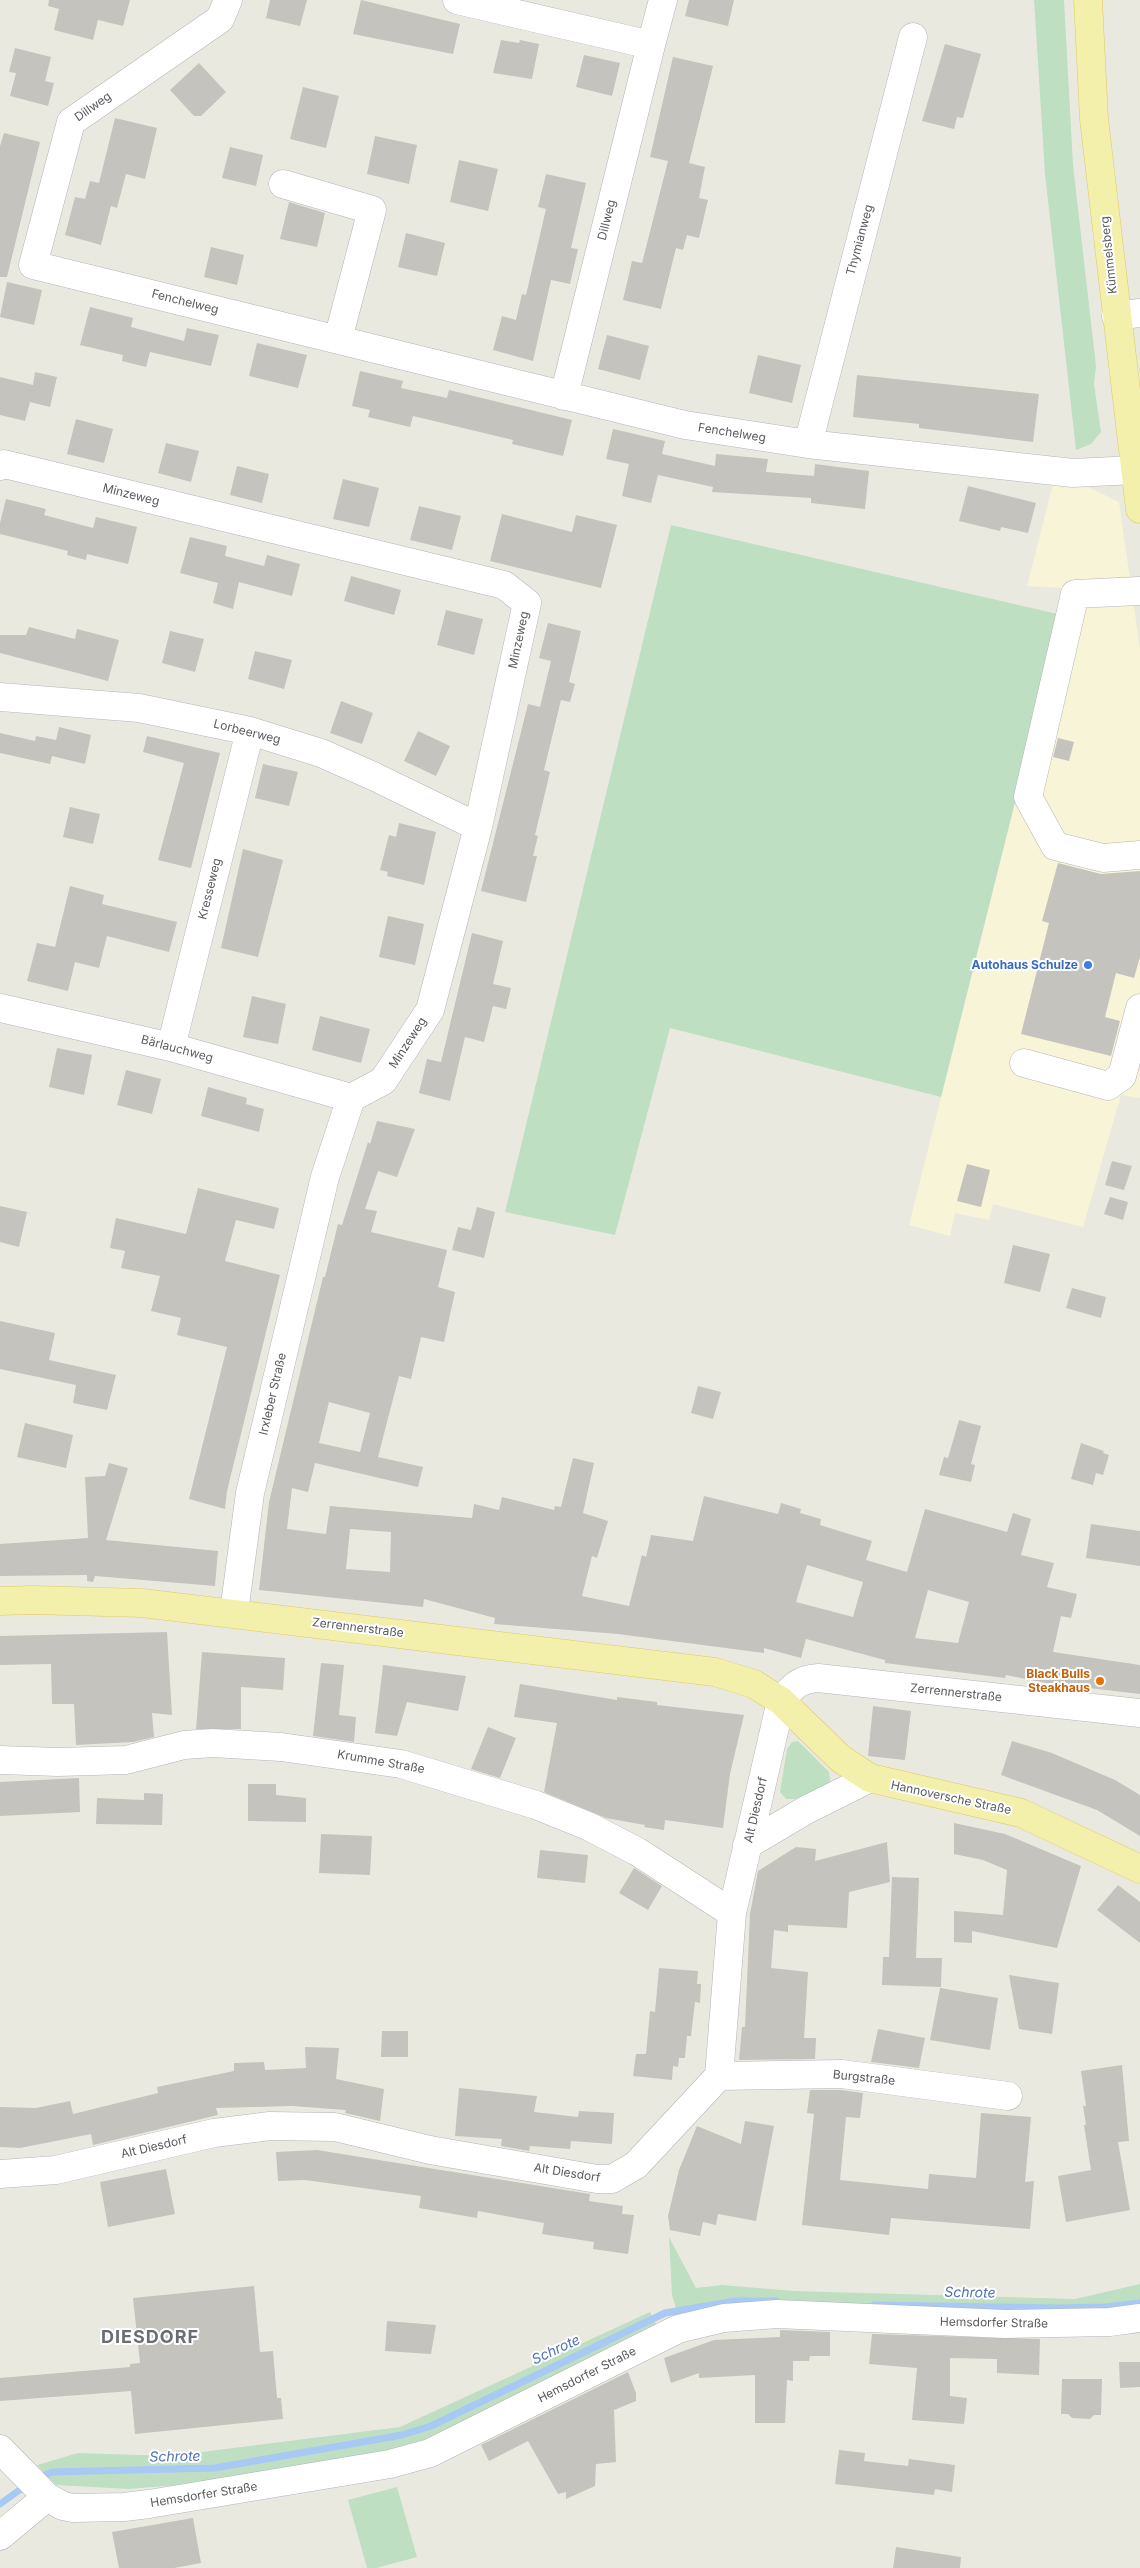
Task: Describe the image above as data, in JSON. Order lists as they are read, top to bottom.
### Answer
{
  "streets": {
    "main road": ["Kümmelsberg", "Zerrennerstraße", "Hannoversche Straße"],
    "street": [
      "Dillweg",
      "Thymianweg",
      "Fenchelweg",
      "Minzeweg",
      "Lorbeerweg",
      "Kresseweg",
      "Bärlauchweg",
      "Irxleber Straße",
      "Krumme Straße",
      "Alt Diesdorf",
      "Burgstraße",
      "Hemsdorfer Straße"
    ]
  },
  "crossings": [
    ["Dillweg", "Fenchelweg"],
    ["Thymianweg", "Fenchelweg"],
    ["Kümmelsberg", "Fenchelweg"],
    ["Minzeweg", "Lorbeerweg"],
    ["Minzeweg", "Bärlauchweg"],
    ["Minzeweg", "Irxleber Straße"],
    ["Lorbeerweg", "Kresseweg"],
    ["Kresseweg", "Bärlauchweg"],
    ["Bärlauchweg", "Irxleber Straße"],
    ["Irxleber Straße", "Zerrennerstraße"],
    ["Zerrennerstraße", "Hannoversche Straße"],
    ["Zerrennerstraße", "Alt Diesdorf"],
    ["Krumme Straße", "Alt Diesdorf"],
    ["Hannoversche Straße", "Alt Diesdorf"],
    ["Alt Diesdorf", "Burgstraße"]
  ],
  "districts": ["DIESDORF"],
  "water": ["Schrote"],
  "places": ["Autohaus Schulze", "Black Bulls Steakhaus"]
}
